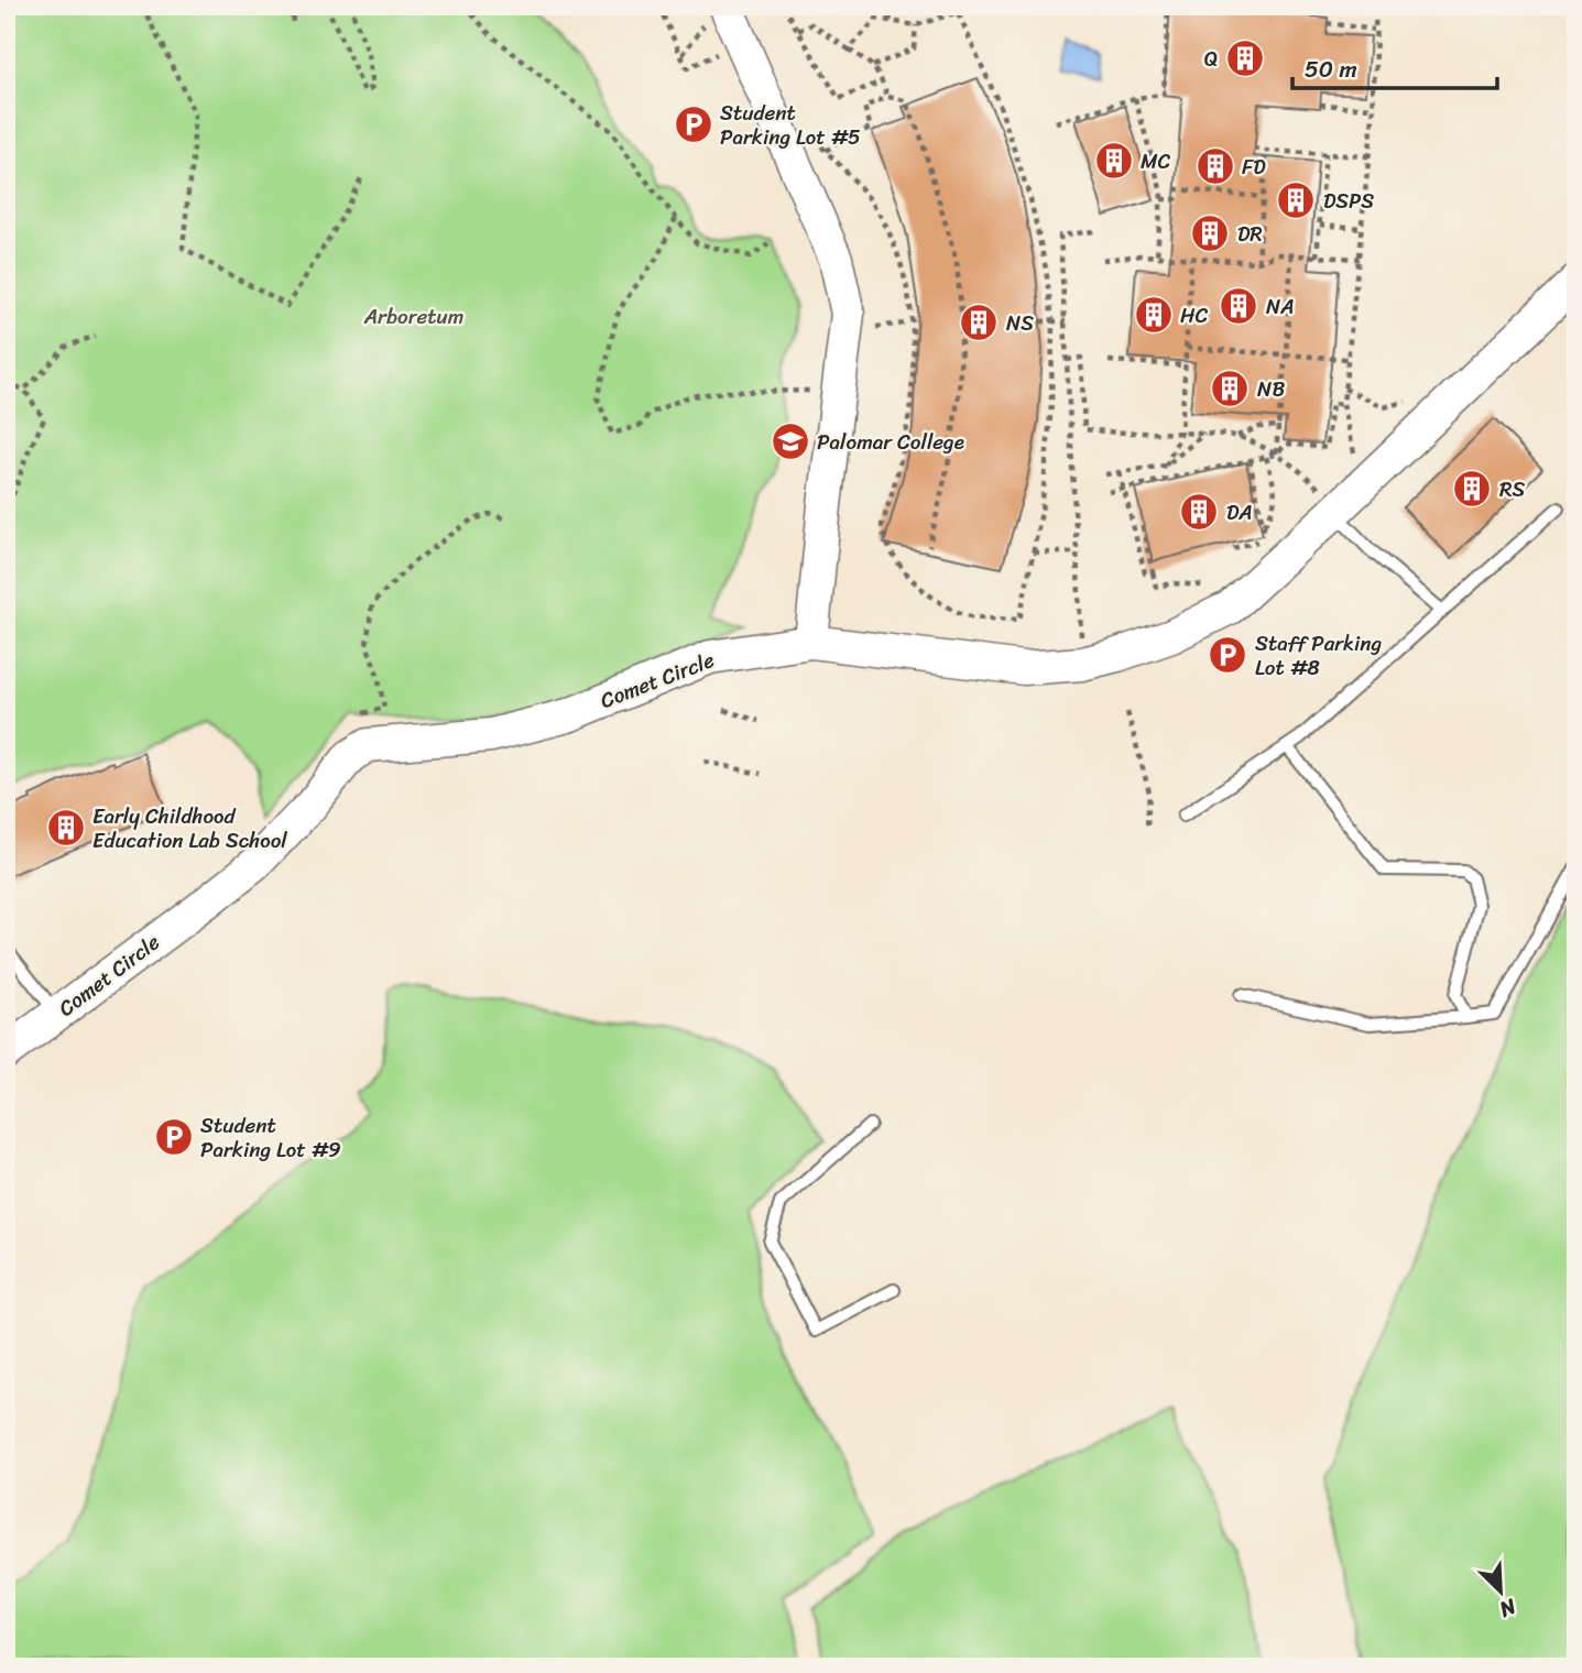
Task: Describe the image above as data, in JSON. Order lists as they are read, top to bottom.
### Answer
{
  "streets": {
    "street": ["Comet Circle"]
  },
  "parks": ["Arboretum"],
  "places": {
    "building": [
      "Q",
      "MC",
      "FD",
      "DSPS",
      "DR",
      "NA",
      "HC",
      "NS",
      "NB",
      "RS",
      "DA",
      "Early Childhood Education Lab School"
    ],
    "parking": ["Student Parking Lot #5", "Staff Parking Lot #8", "Student Parking Lot #9"],
    "school or university": ["Palomar College"]
  },
  "scale_bar": "50 m",
  "north": "bottom right"
}
